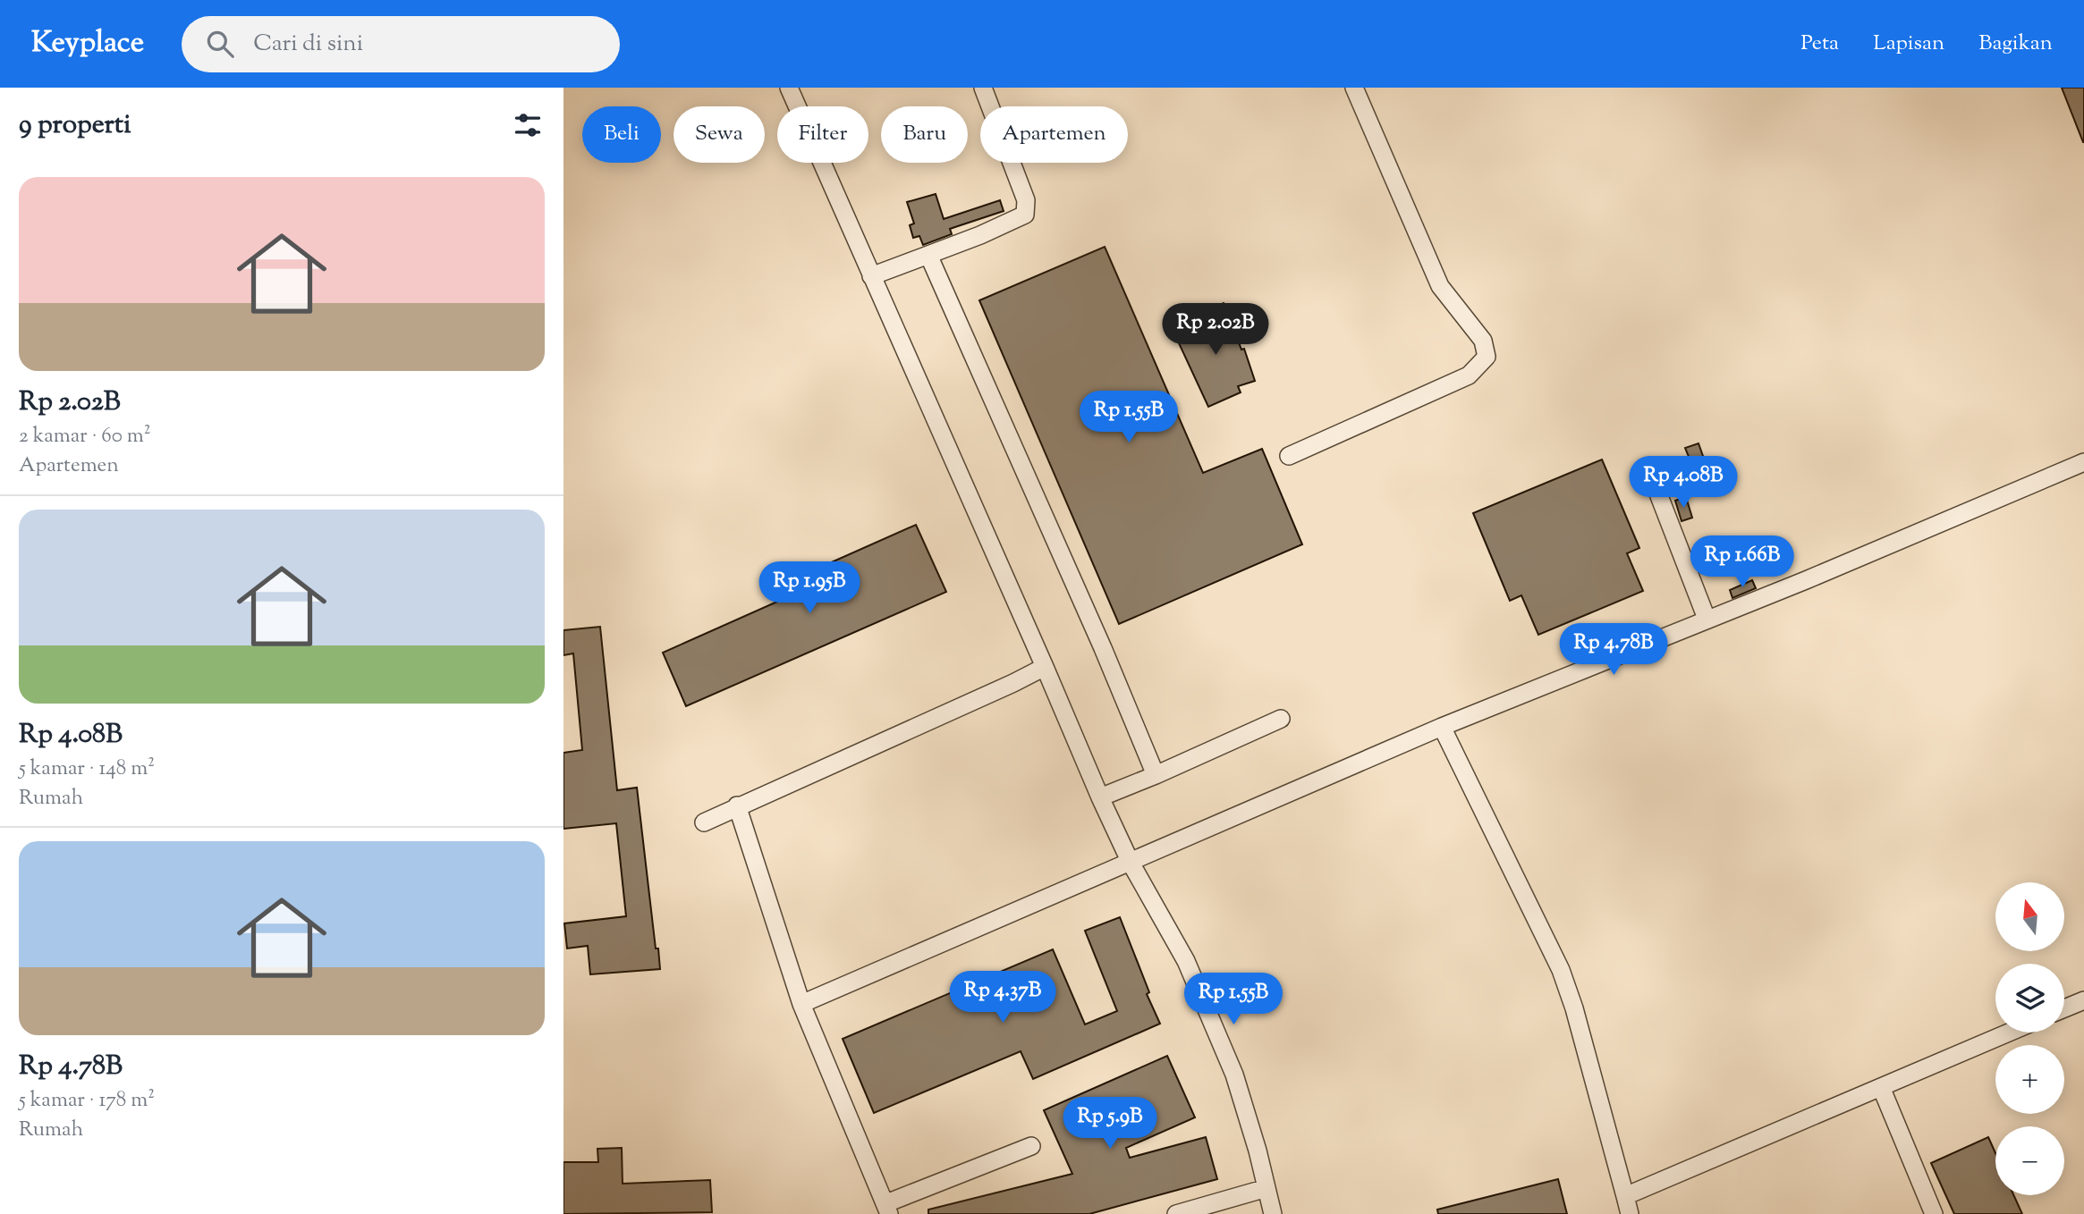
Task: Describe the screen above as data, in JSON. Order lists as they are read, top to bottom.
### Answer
{
  "north": "top",
  "page": {
    "header": "Keyplace",
    "search": "Cari di sini",
    "nav": ["Peta", "Lapisan", "Bagikan"],
    "heading": "9 properti",
    "chip": [
      "Beli",
      "Sewa",
      "Filter",
      "Baru",
      "Apartemen"
    ],
    "list": [
      {
        "name": "Rp 2.02B",
        "note": "2 kamar · 60 m² · Apartemen"
      },
      {
        "name": "Rp 4.08B",
        "note": "5 kamar · 148 m² · Rumah"
      },
      {
        "name": "Rp 4.78B",
        "note": "5 kamar · 178 m² · Rumah"
      }
    ],
    "price": [
      "Rp 2.02B",
      "Rp 1.55B",
      "Rp 4.08B",
      "Rp 1.66B",
      "Rp 1.95B",
      "Rp 4.78B",
      "Rp 4.37B",
      "Rp 1.55B",
      "Rp 5.9B"
    ],
    "map_buttons": ["+", "−"]
  }
}
